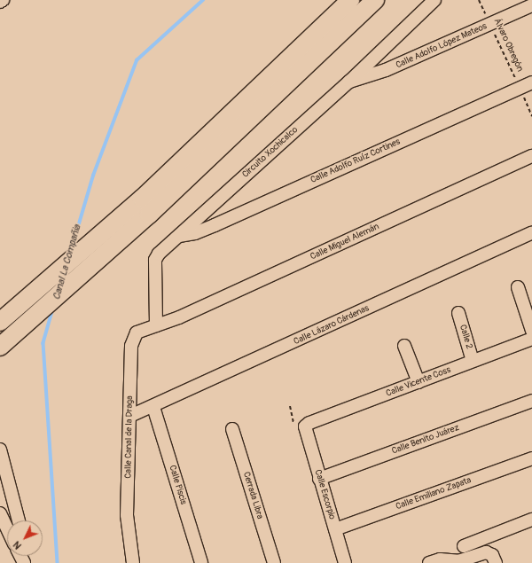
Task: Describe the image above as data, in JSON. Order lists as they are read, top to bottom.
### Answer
{
  "streets": {
    "street": [
      "Calle Adolfo López Mateos",
      "Circuito Xochicalco",
      "Calle Adolfo Ruíz Cortines",
      "Calle Miguel Alemán",
      "Calle Lázaro Cárdenas",
      "Calle 2",
      "Calle Vicente Coss",
      "Calle Canal de la Draga",
      "Calle Benito Juárez",
      "Calle Piscis",
      "Calle Emiliano Zapata",
      "Calle Escorpio",
      "Cerrada Libra"
    ],
    "path": ["Álvaro Obregón"]
  },
  "crossings": [
    ["Álvaro Obregón", "Calle Adolfo López Mateos"],
    ["Álvaro Obregón", "Calle Adolfo Ruíz Cortines"],
    ["Calle Adolfo López Mateos", "Circuito Xochicalco"],
    ["Circuito Xochicalco", "Calle Adolfo Ruíz Cortines"],
    ["Circuito Xochicalco", "Calle Miguel Alemán"],
    ["Circuito Xochicalco", "Calle Canal de la Draga"],
    ["Calle Miguel Alemán", "Calle Canal de la Draga"],
    ["Calle Lázaro Cárdenas", "Calle Canal de la Draga"],
    ["Calle Lázaro Cárdenas", "Calle Piscis"],
    ["Calle 2", "Calle Vicente Coss"],
    ["Calle Vicente Coss", "Calle Escorpio"],
    ["Calle Benito Juárez", "Calle Escorpio"],
    ["Calle Emiliano Zapata", "Calle Escorpio"]
  ],
  "water": ["Canal La Compañia"],
  "north": "bottom left"
}
